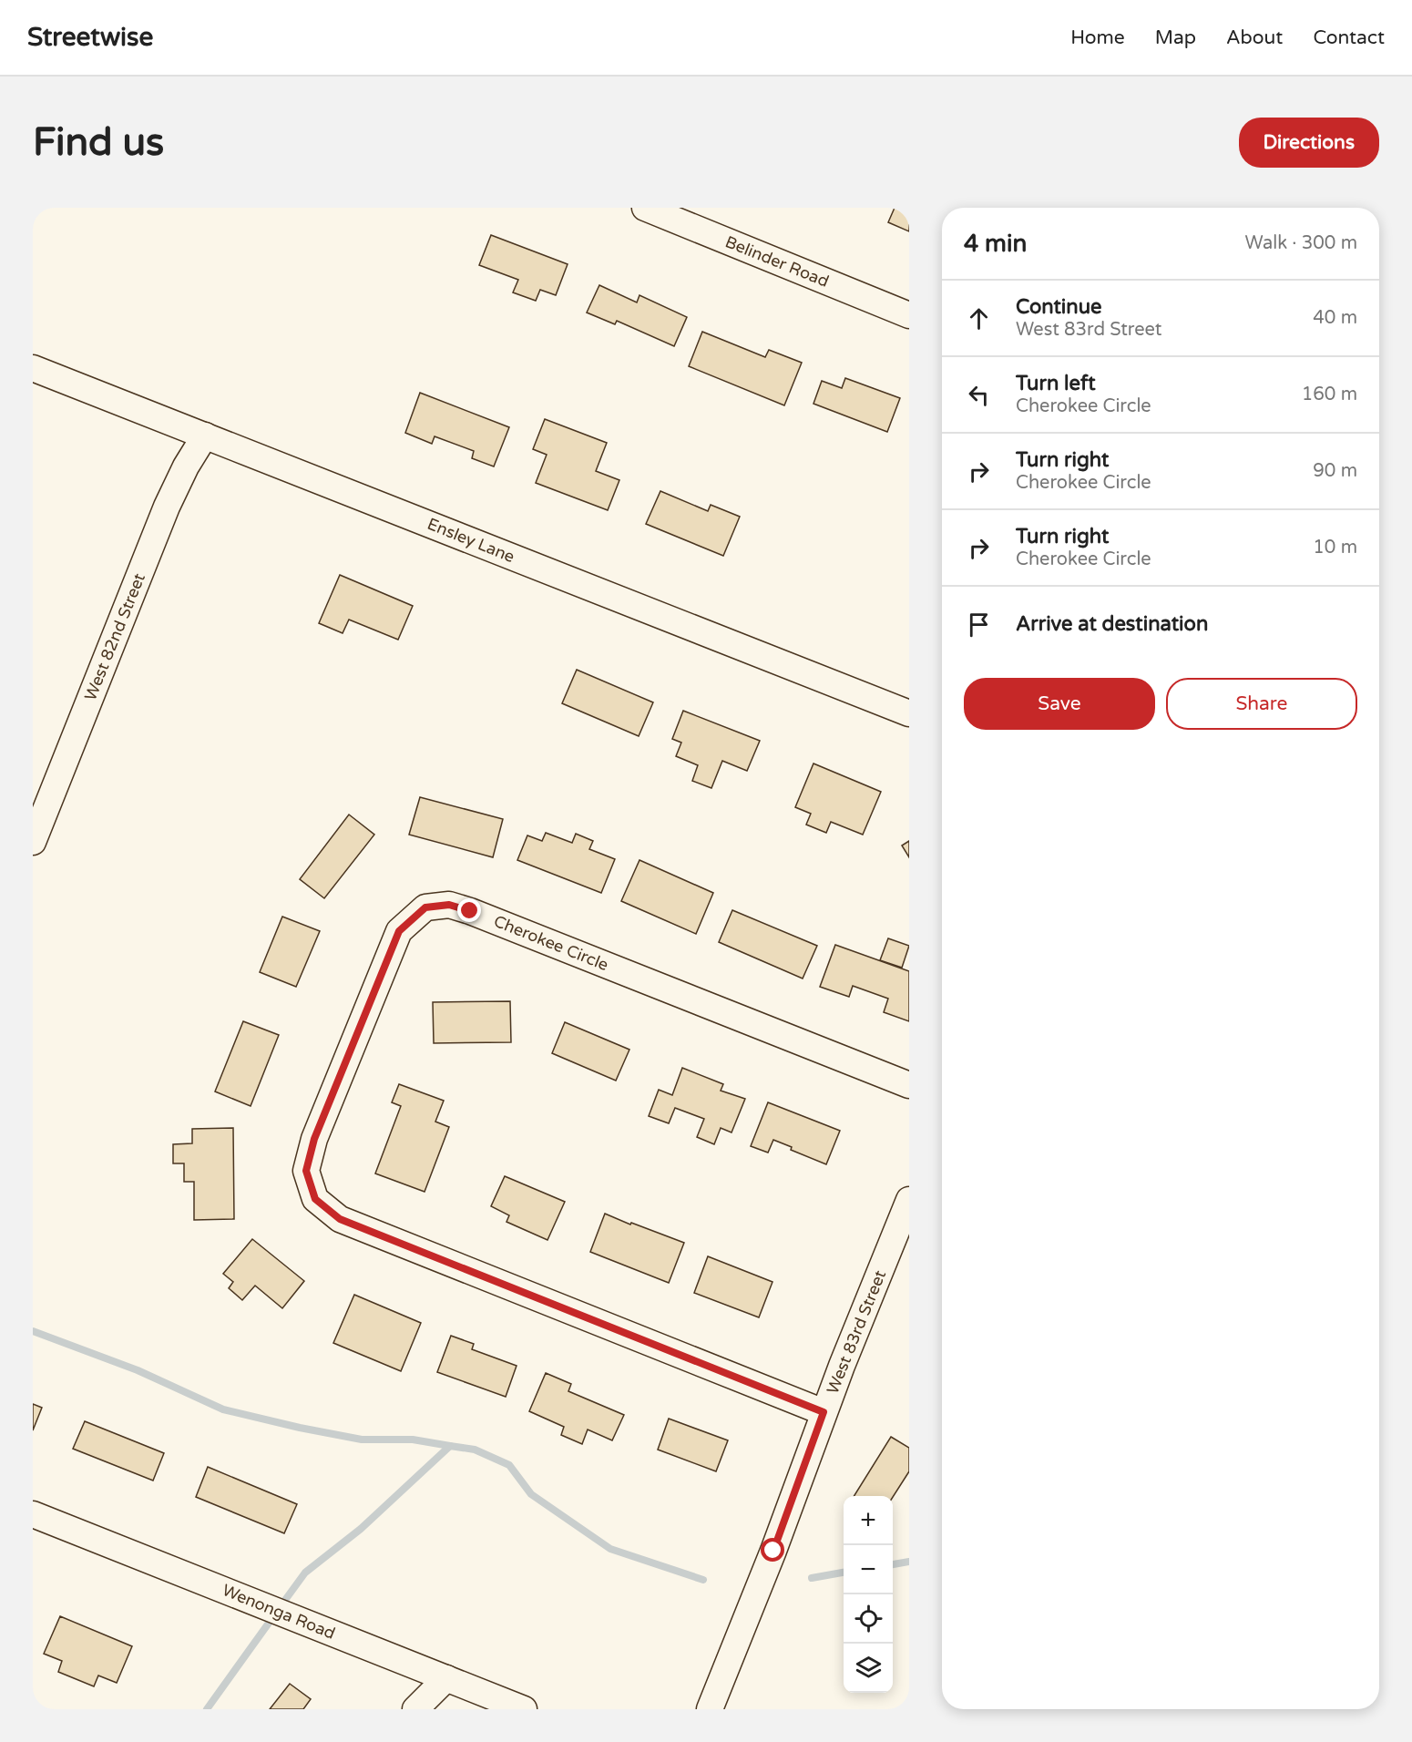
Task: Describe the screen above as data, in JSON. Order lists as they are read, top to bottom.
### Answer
{
  "streets": {
    "street": [
      "Belinder Road",
      "Ensley Lane",
      "West 82nd Street",
      "Cherokee Circle",
      "West 83rd Street",
      "Wenonga Road"
    ]
  },
  "crossings": [
    ["Ensley Lane", "West 82nd Street"],
    ["Cherokee Circle", "West 83rd Street"]
  ],
  "page": {
    "header": "Streetwise",
    "nav": [
      "Home",
      "Map",
      "About",
      "Contact"
    ],
    "buttons": [
      "Directions",
      ["Save", "Share"]
    ],
    "title": "Find us",
    "heading": ["4 min", "Walk · 300 m"],
    "list": [
      ["Continue", "West 83rd Street", "40 m"],
      ["Turn left", "Cherokee Circle", "160 m"],
      ["Turn right", "Cherokee Circle", "90 m"],
      ["Turn right", "Cherokee Circle", "10 m"],
      "Arrive at destination"
    ],
    "map_buttons": ["+", "−"]
  }
}
